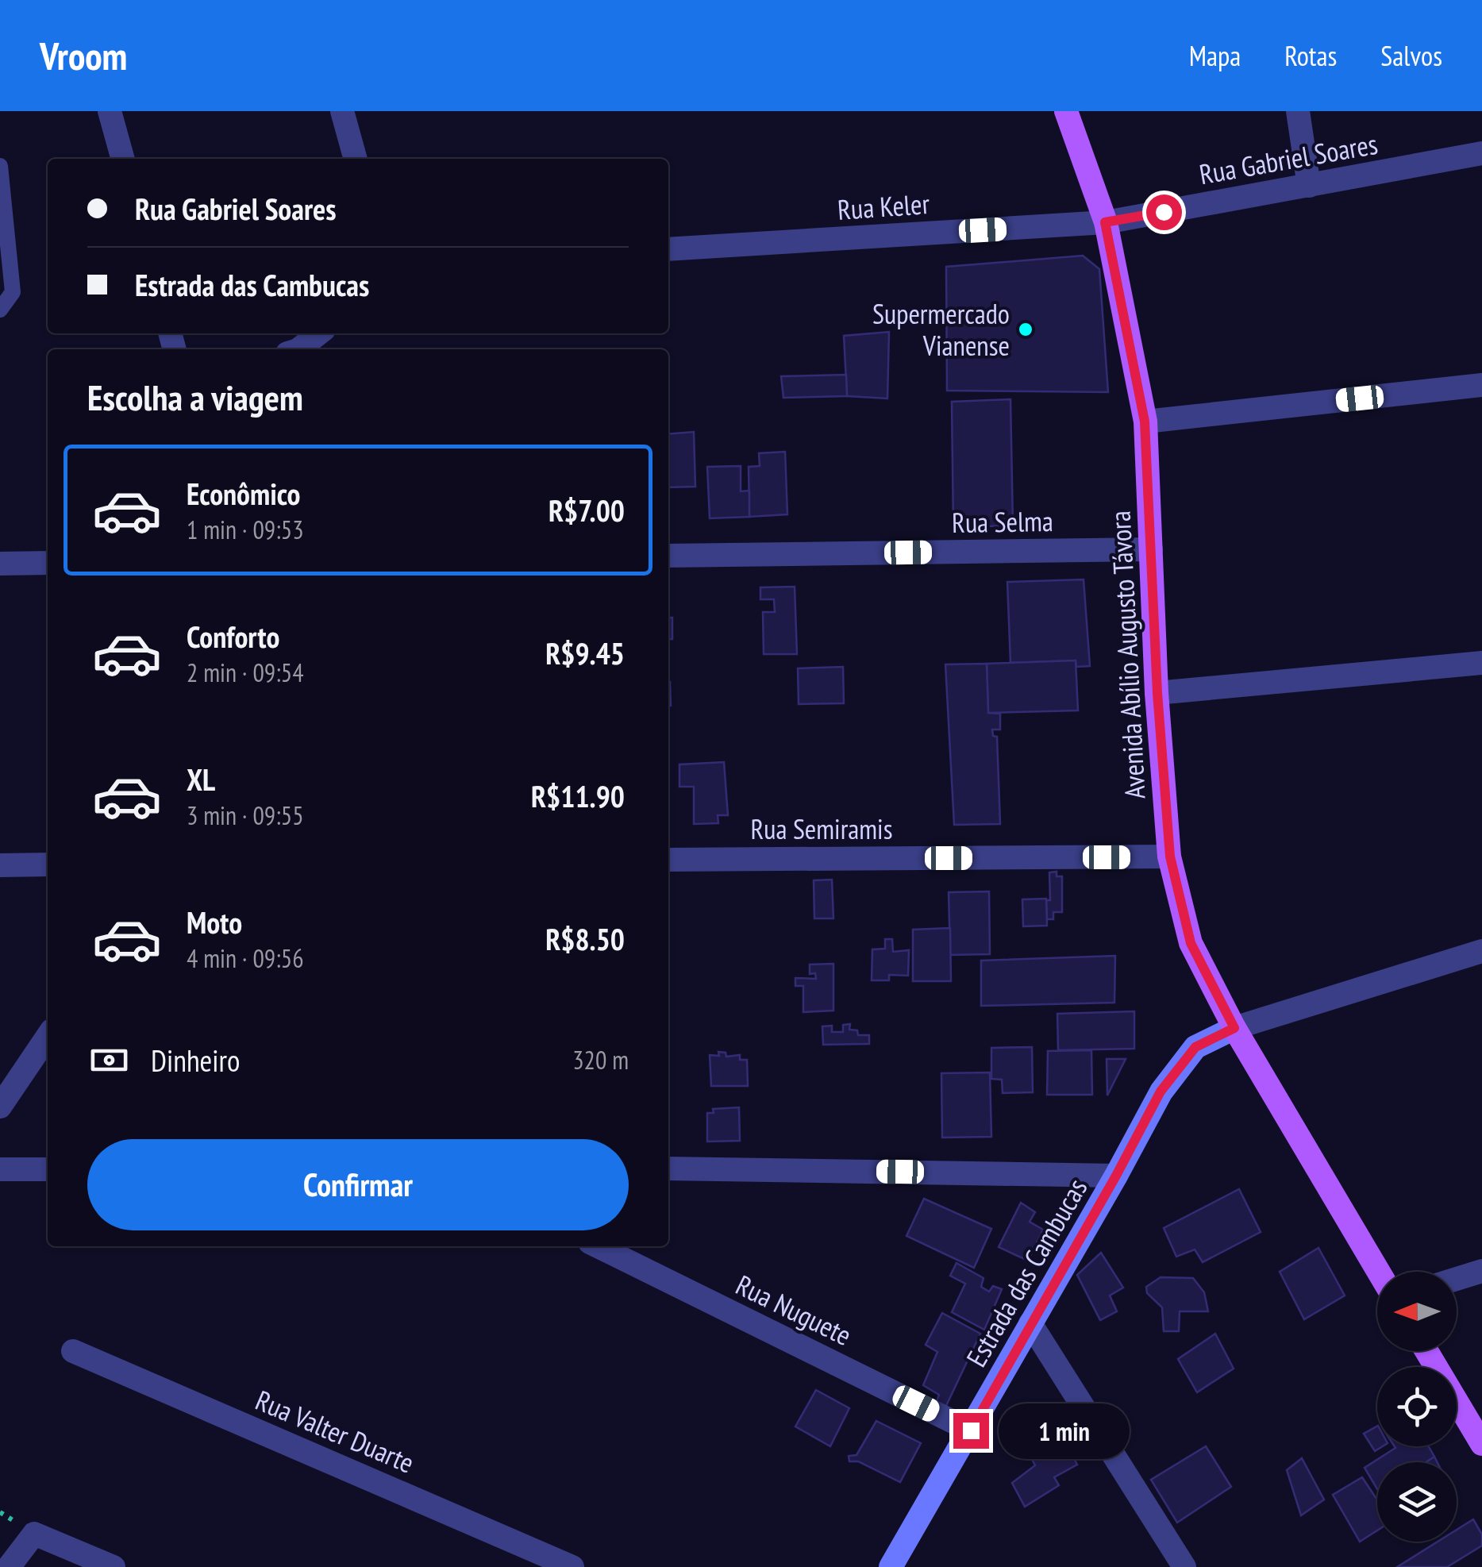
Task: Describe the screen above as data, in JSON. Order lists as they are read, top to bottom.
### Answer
{
  "streets": {
    "main road": ["Avenida Abílio Augusto Távora"],
    "street": [
      "Rua Gabriel Soares",
      "Rua Keler",
      "Rua Selma",
      "Rua Semiramis",
      "Estrada das Cambucas",
      "Rua Nuguete",
      "Rua Valter Duarte"
    ]
  },
  "crossings": [
    ["Rua Gabriel Soares", "Rua Keler"],
    ["Rua Gabriel Soares", "Avenida Abílio Augusto Távora"],
    ["Rua Keler", "Avenida Abílio Augusto Távora"],
    ["Rua Selma", "Avenida Abílio Augusto Távora"],
    ["Avenida Abílio Augusto Távora", "Rua Semiramis"],
    ["Avenida Abílio Augusto Távora", "Estrada das Cambucas"],
    ["Estrada das Cambucas", "Rua Nuguete"]
  ],
  "places": ["Supermercado Vianense"],
  "north": "left",
  "page": {
    "header": "Vroom",
    "nav": ["Mapa", "Rotas", "Salvos"],
    "banner": ["Rua Gabriel Soares", "Estrada das Cambucas"],
    "heading": "Escolha a viagem",
    "list": [
      {
        "name": "Econômico",
        "note": "1 min · 09:53",
        "value": "R$7.00"
      },
      {
        "name": "Conforto",
        "note": "2 min · 09:54",
        "value": "R$9.45"
      },
      {
        "name": "XL",
        "note": "3 min · 09:55",
        "value": "R$11.90"
      },
      {
        "name": "Moto",
        "note": "4 min · 09:56",
        "value": "R$8.50"
      }
    ],
    "pay": ["Dinheiro", "320 m"],
    "buttons": "Confirmar",
    "bubble": "1 min"
  }
}
